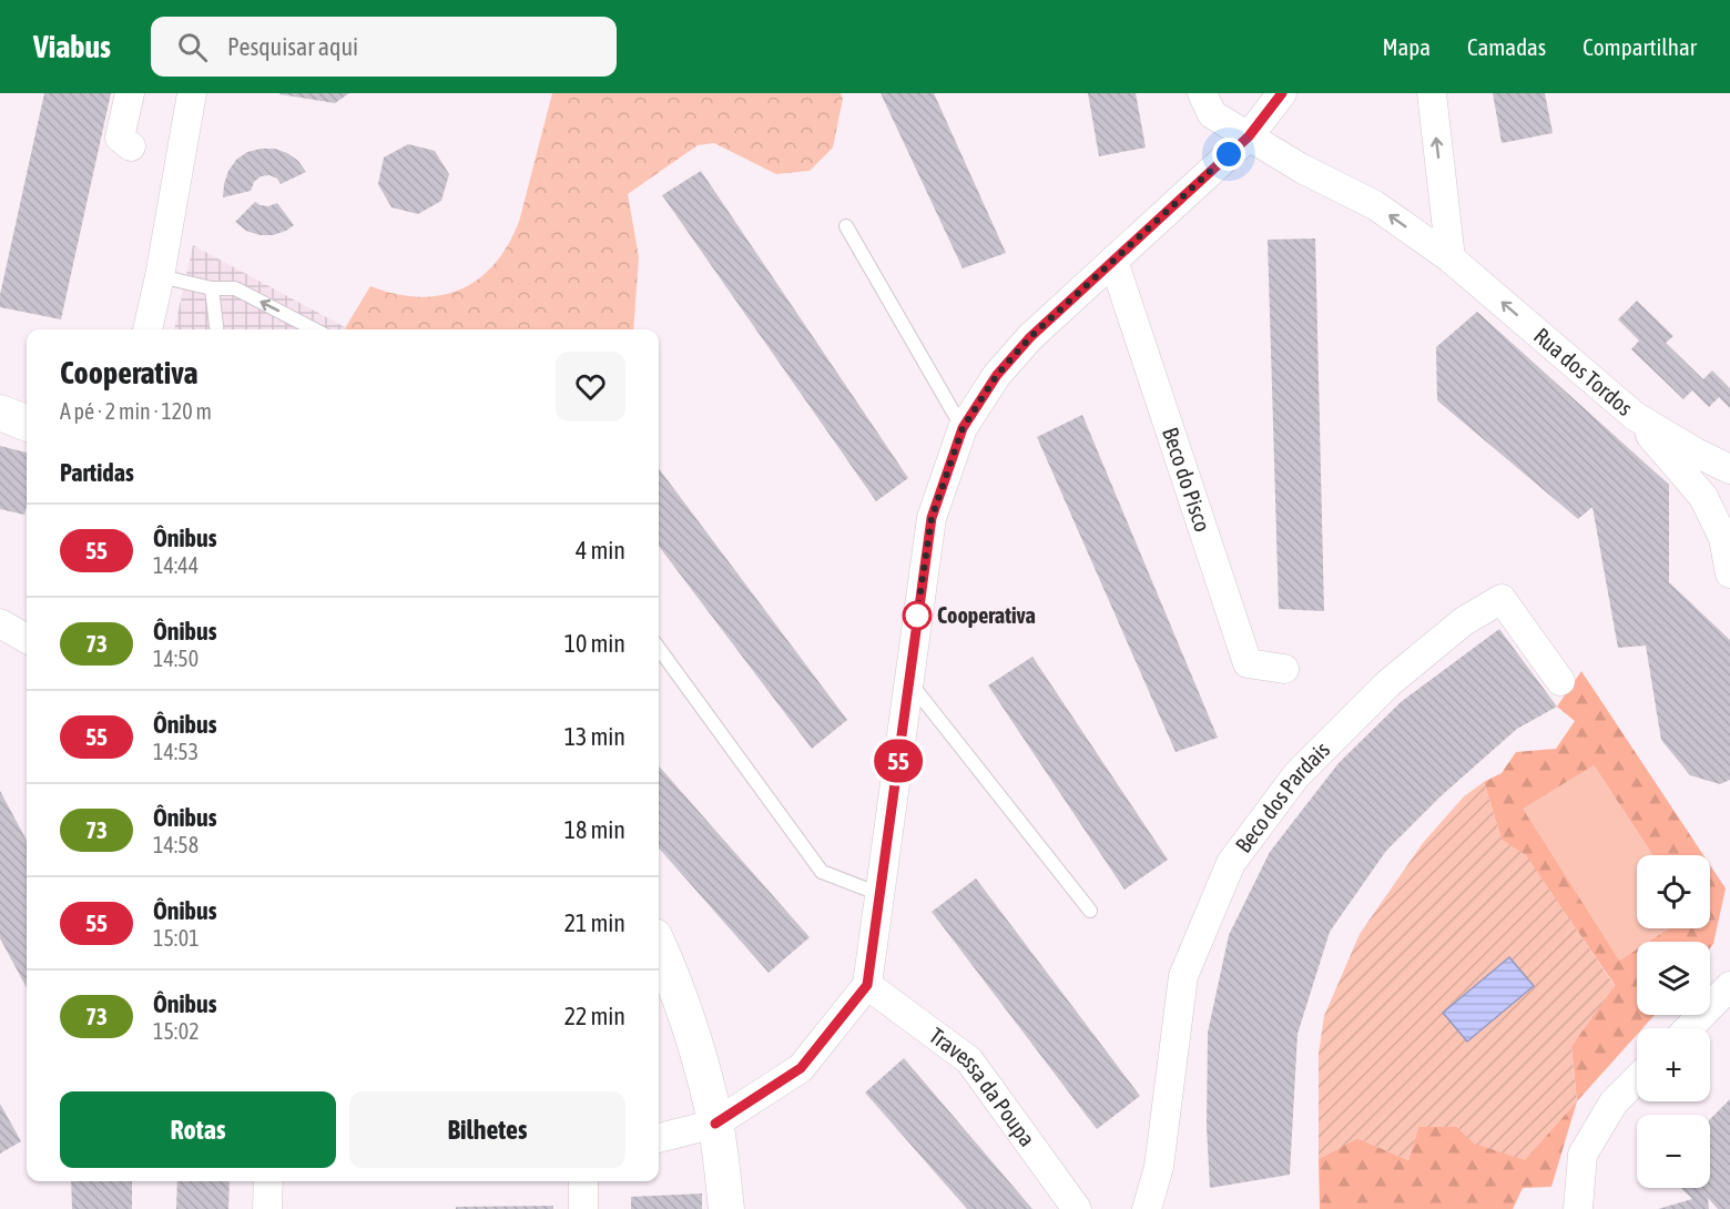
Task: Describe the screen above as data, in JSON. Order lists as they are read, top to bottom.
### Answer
{
  "streets": {
    "street": [
      "Rua dos Tordos",
      "Beco do Pisco",
      "Beco dos Pardais",
      "Travessa da Poupa"
    ]
  },
  "one_way": ["Rua dos Tordos"],
  "places": ["Cooperativa"],
  "lines": ["bus line 55"],
  "page": {
    "header": "Viabus",
    "search": "Pesquisar aqui",
    "nav": ["Mapa", "Camadas", "Compartilhar"],
    "on_map": "55",
    "heading": [
      ["Cooperativa", "A pé · 2 min · 120 m"],
      "Partidas"
    ],
    "list": [
      {
        "mark": "55",
        "name": "Ônibus",
        "note": "14:44",
        "value": "4 min"
      },
      {
        "mark": "73",
        "name": "Ônibus",
        "note": "14:50",
        "value": "10 min"
      },
      {
        "mark": "55",
        "name": "Ônibus",
        "note": "14:53",
        "value": "13 min"
      },
      {
        "mark": "73",
        "name": "Ônibus",
        "note": "14:58",
        "value": "18 min"
      },
      {
        "mark": "55",
        "name": "Ônibus",
        "note": "15:01",
        "value": "21 min"
      },
      {
        "mark": "73",
        "name": "Ônibus",
        "note": "15:02",
        "value": "22 min"
      }
    ],
    "map_buttons": ["+", "−"],
    "buttons": ["Rotas", "Bilhetes"]
  }
}
